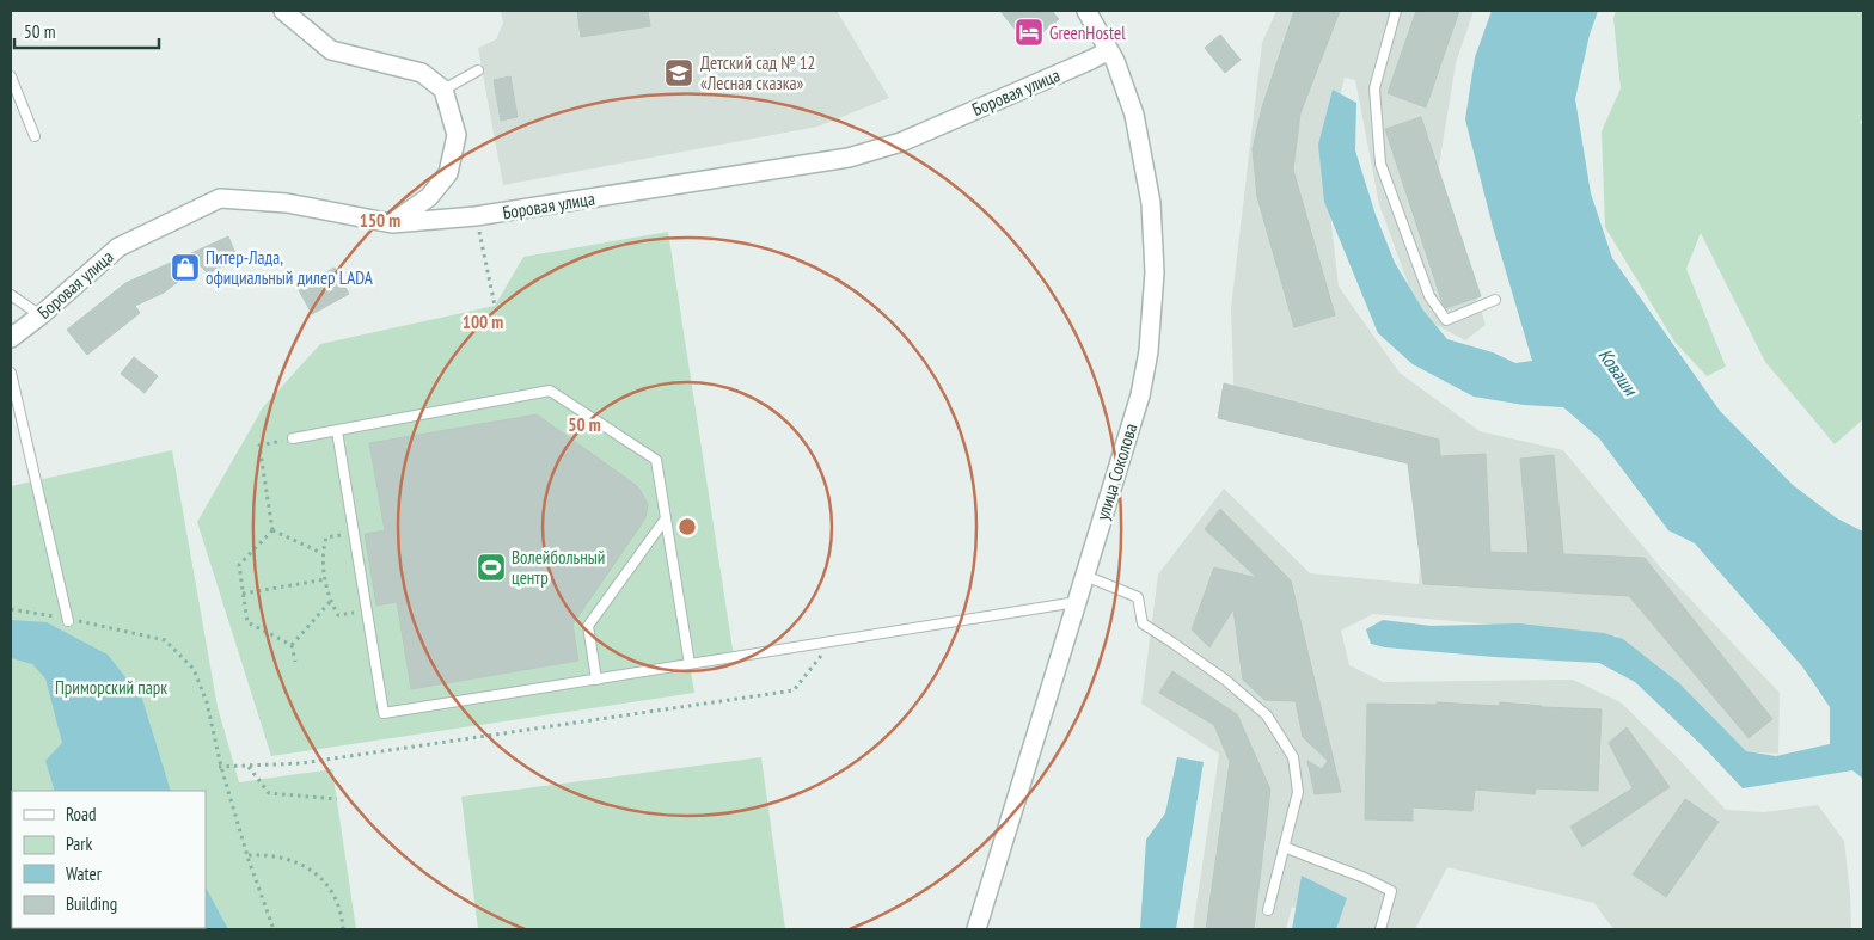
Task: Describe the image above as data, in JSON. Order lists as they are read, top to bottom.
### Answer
{
  "streets": {
    "street": ["Боровая улица", "улица Соколова"]
  },
  "crossings": [
    ["Боровая улица", "улица Соколова"]
  ],
  "water": ["Коваши"],
  "parks": ["Приморский парк"],
  "places": {
    "hotel": ["GreenHostel"],
    "school or university": ["Детский сад № 12 «Лесная сказка»"],
    "shop": ["Питер-Лада, официальный дилер LADA"],
    "sports": ["Волейбольный центр"]
  },
  "legend": [
    "Road",
    "Park",
    "Water",
    "Building"
  ],
  "scale_bar": "50 m",
  "rings": ["150 m", "100 m", "50 m"]
}
